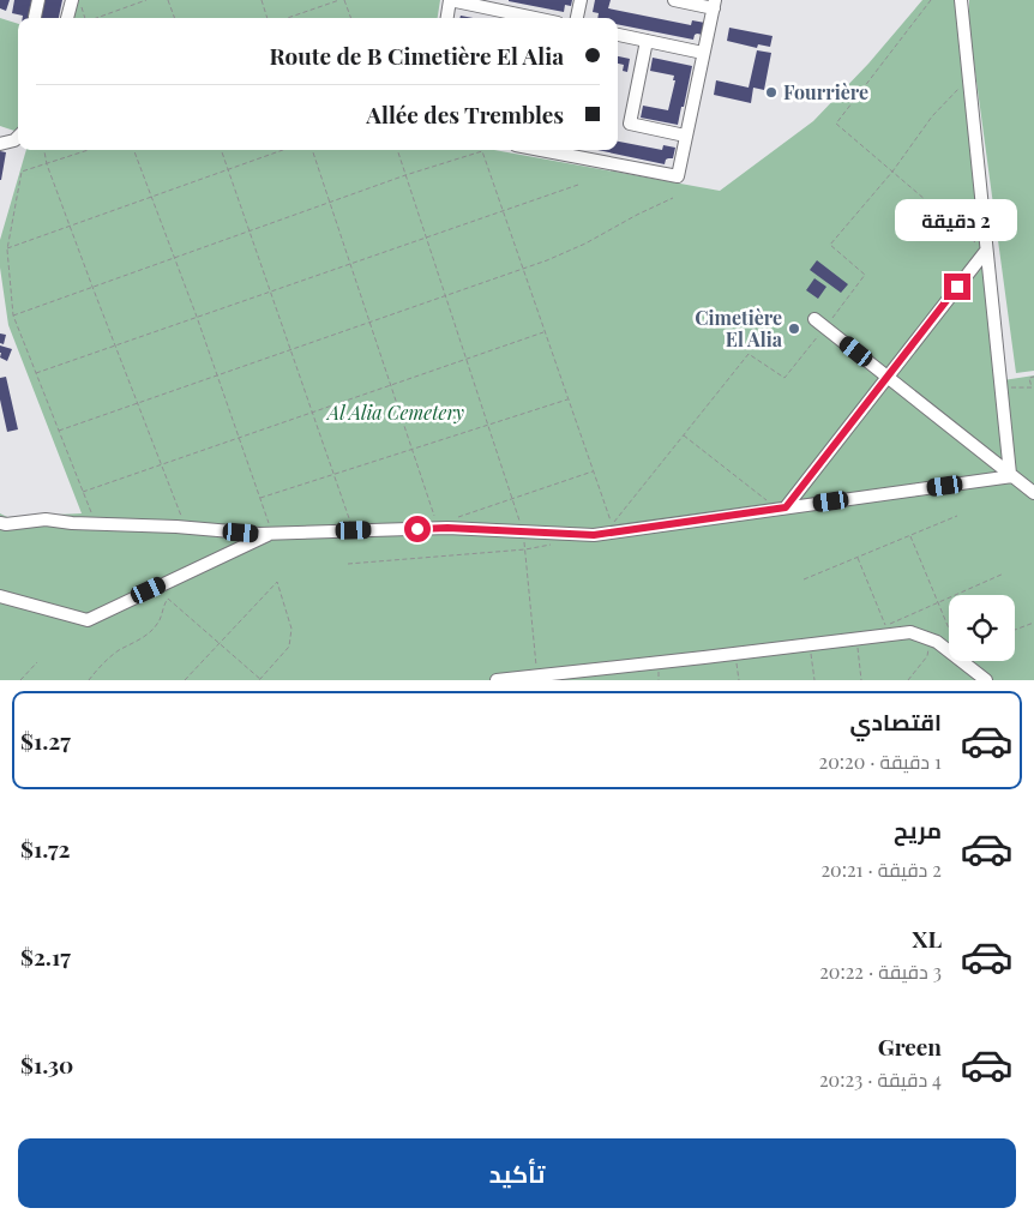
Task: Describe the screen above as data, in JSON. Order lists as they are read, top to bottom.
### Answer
{
  "parks": ["Al Alia Cemetery"],
  "places": ["Fourrière", "Cimetière El Alia"],
  "page": {
    "banner": ["Route de B Cimetière El Alia", "Allée des Trembles"],
    "bubble": "2 دقيقة",
    "list": [
      {
        "name": "اقتصادي",
        "note": "1 دقيقة · 20:20",
        "value": "$1.27"
      },
      {
        "name": "مريح",
        "note": "2 دقيقة · 20:21",
        "value": "$1.72"
      },
      {
        "name": "XL",
        "note": "3 دقيقة · 20:22",
        "value": "$2.17"
      },
      {
        "name": "Green",
        "note": "4 دقيقة · 20:23",
        "value": "$1.30"
      }
    ],
    "buttons": "تأكيد"
  }
}
